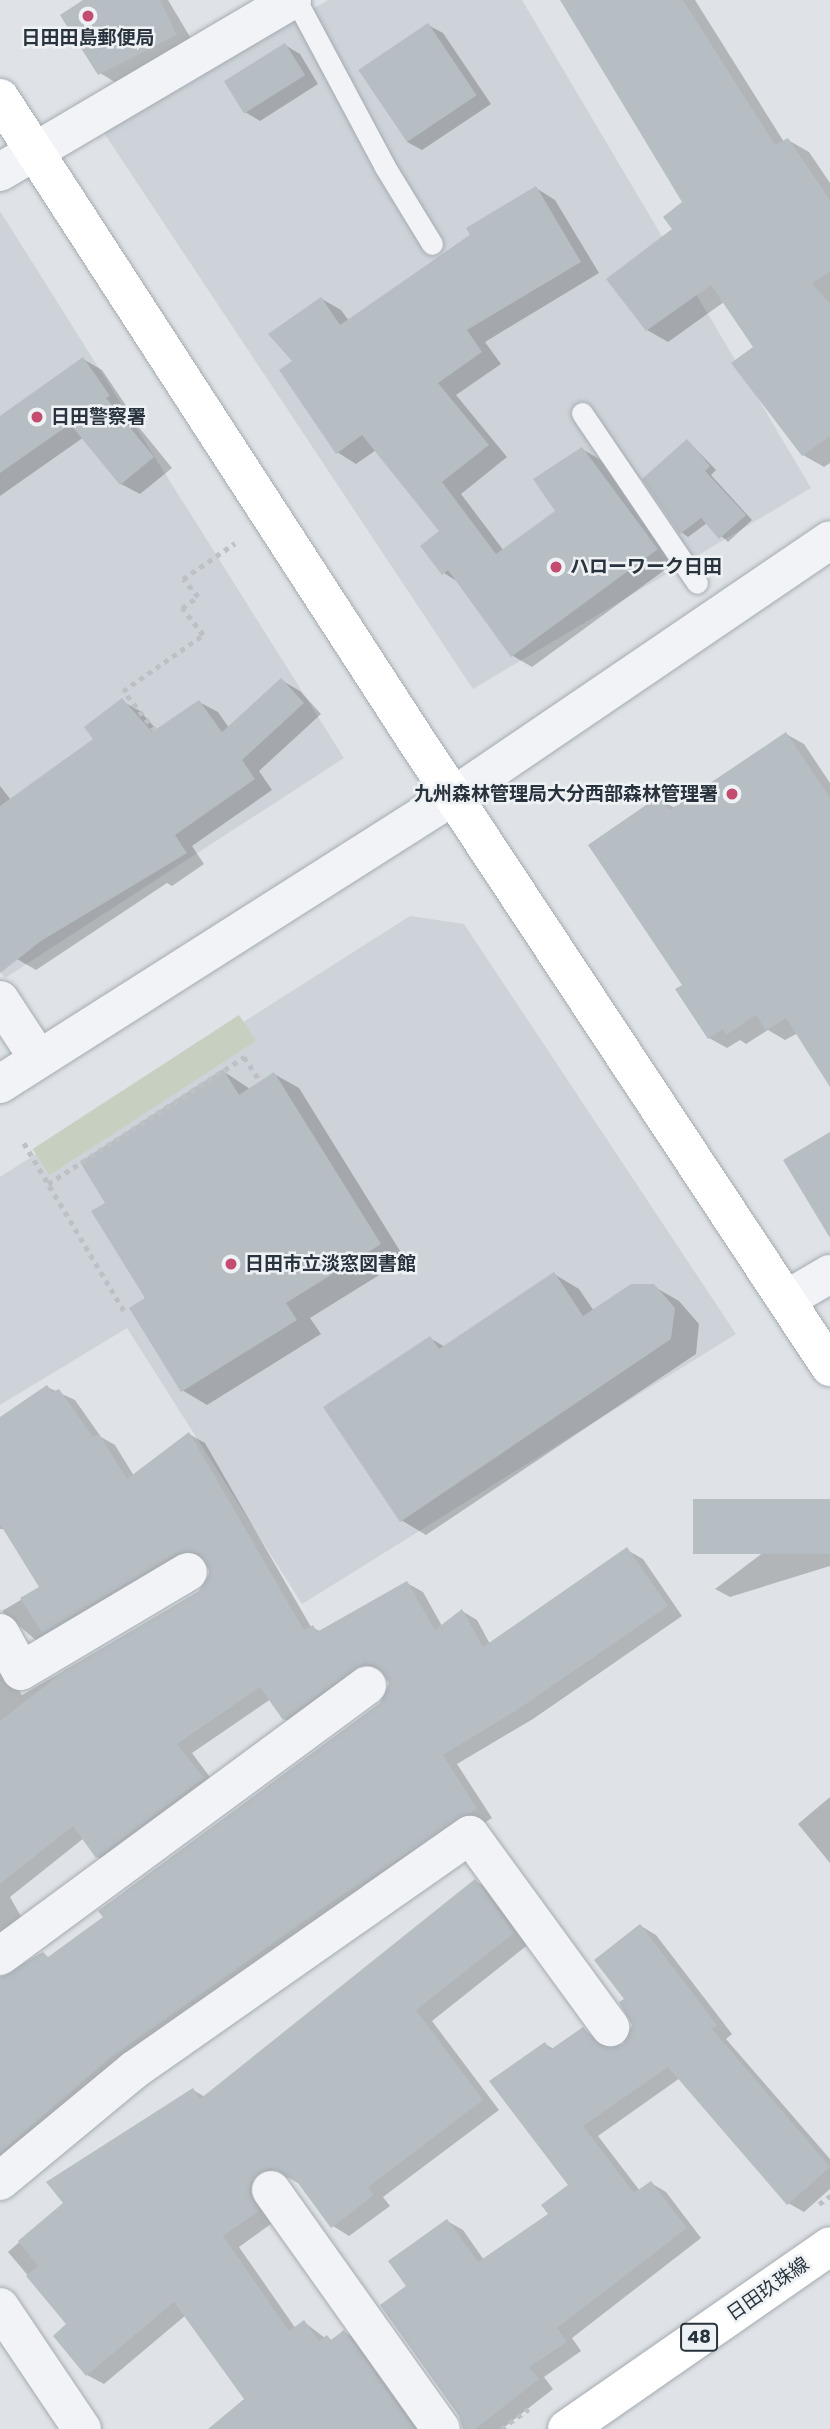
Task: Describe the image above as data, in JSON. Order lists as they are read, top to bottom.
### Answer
{
  "streets": {
    "street": ["日田玖珠線", "48"]
  },
  "places": [
    "日田田島郵便局",
    "日田警察署",
    "ハローワーク日田",
    "九州森林管理局大分西部森林管理署",
    "日田市立淡窓図書館"
  ]
}
